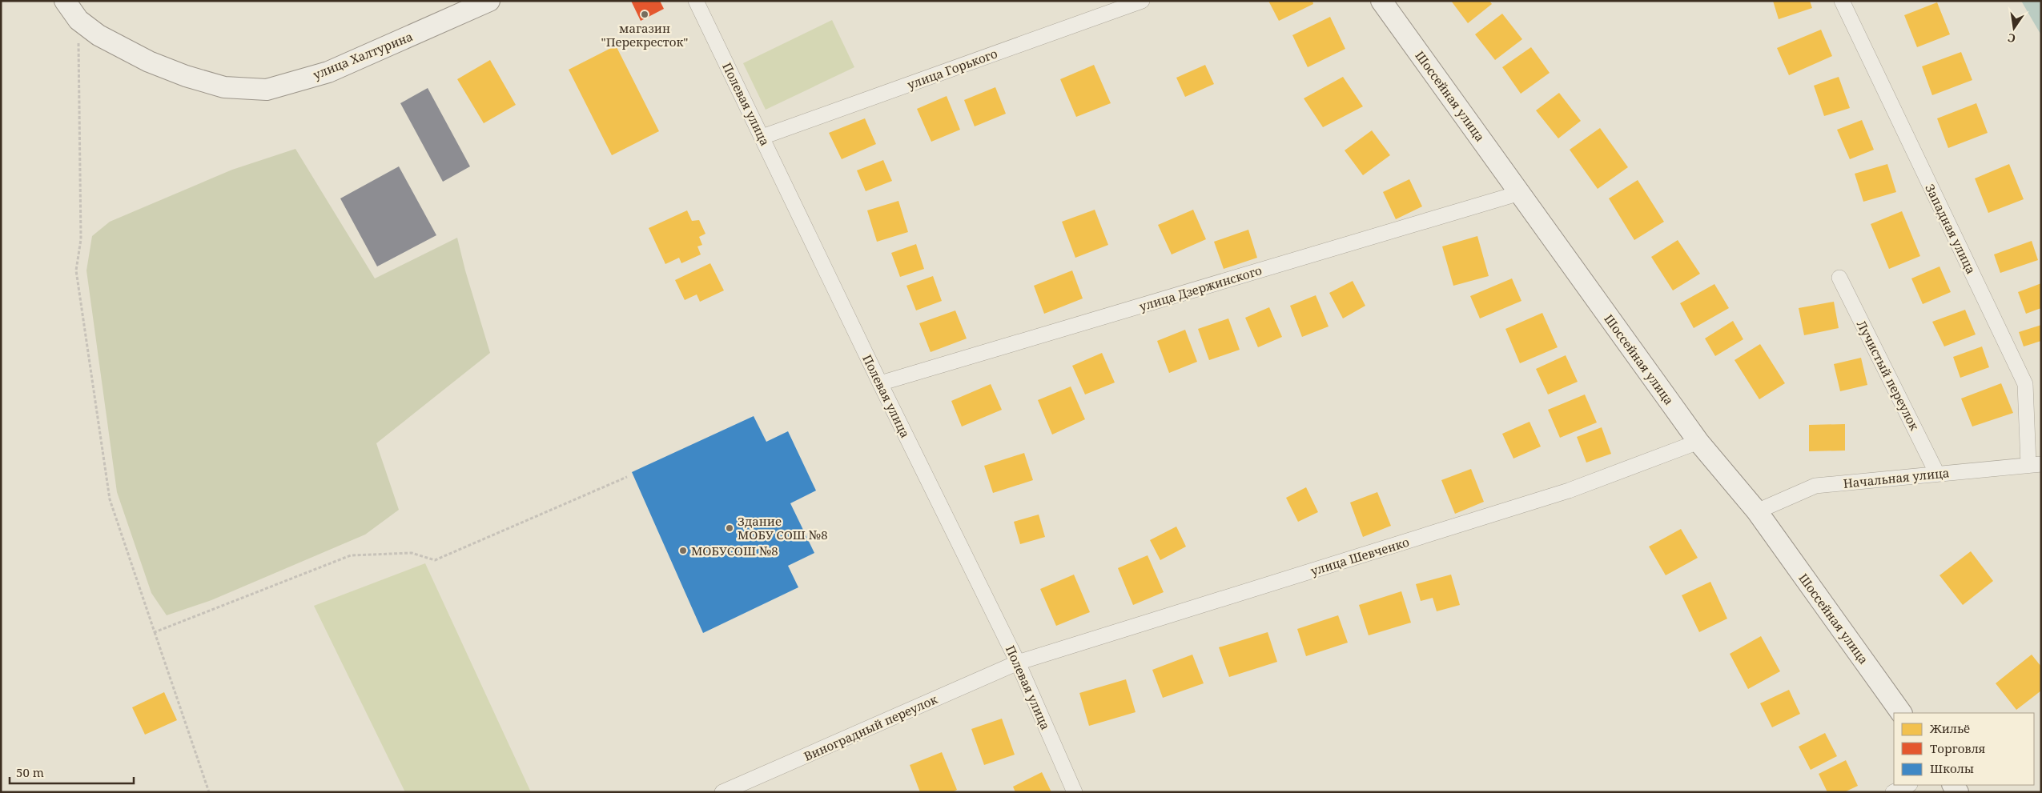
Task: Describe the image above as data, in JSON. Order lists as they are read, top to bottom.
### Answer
{
  "streets": {
    "main road": ["улица Халтурина", "Шоссейная улица"],
    "street": [
      "улица Горького",
      "Полевая улица",
      "Западная улица",
      "улица Дзержинского",
      "Лучистый переулок",
      "Начальная улица",
      "улица Шевченко",
      "Виноградный переулок"
    ]
  },
  "crossings": [
    ["улица Горького", "Полевая улица"],
    ["Шоссейная улица", "улица Дзержинского"],
    ["Шоссейная улица", "Начальная улица"],
    ["Шоссейная улица", "улица Шевченко"],
    ["Полевая улица", "улица Дзержинского"],
    ["Полевая улица", "улица Шевченко"],
    ["Полевая улица", "Виноградный переулок"],
    ["Западная улица", "Начальная улица"],
    ["Лучистый переулок", "Начальная улица"],
    ["улица Шевченко", "Виноградный переулок"]
  ],
  "places": ["магазин \"Перекресток\"", "Здание МОБУ СОШ №8", "МОБУСОШ №8"],
  "legend": ["Жильё", "Торговля", "Школы"],
  "scale_bar": "50 m",
  "north": "bottom"
}
